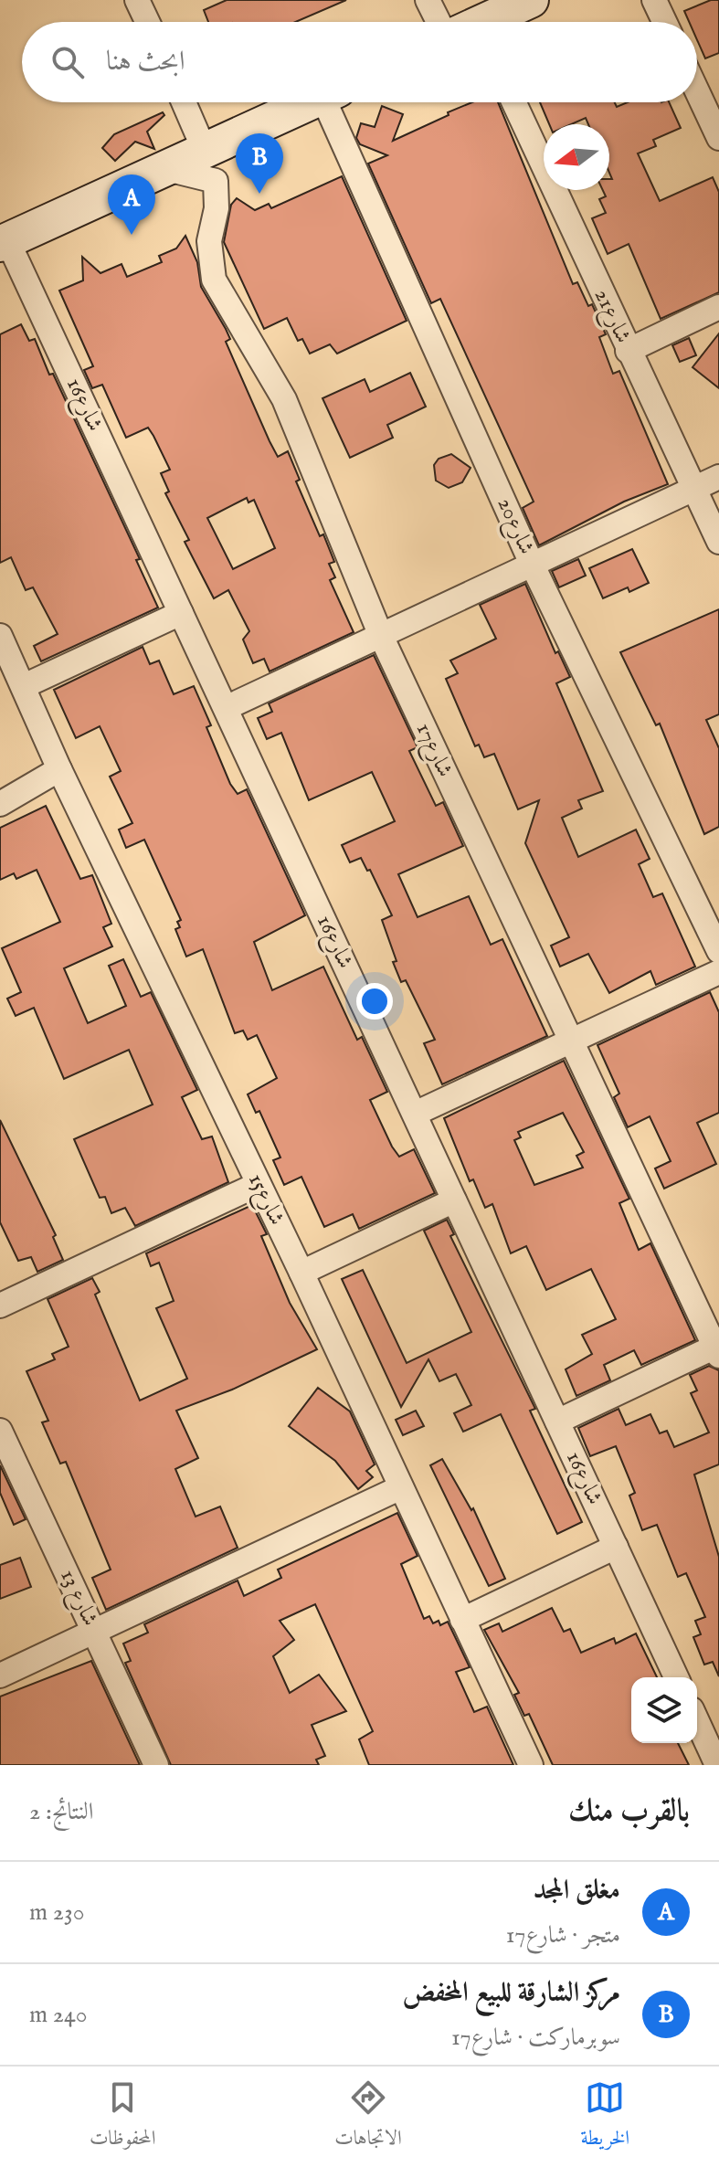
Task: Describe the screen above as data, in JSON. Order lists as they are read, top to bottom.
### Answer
{
  "streets": {
    "street": [
      "شارع21",
      "شارع16",
      "شارع20",
      "شارع17",
      "شارع15",
      "شارع 13"
    ]
  },
  "north": "left",
  "page": {
    "search": "ابحث هنا",
    "pins": ["B", "A"],
    "heading": ["بالقرب منك", "النتائج: 2"],
    "list": [
      {
        "mark": "A",
        "name": "مغلق المجد",
        "note": "متجر · شارع17",
        "value": "230 m"
      },
      {
        "mark": "B",
        "name": "مركز الشارقة للبيع المخفض",
        "note": "سوبرماركت · شارع17",
        "value": "240 m"
      }
    ],
    "nav": ["الخريطة", "الاتجاهات", "المحفوظات"]
  }
}
